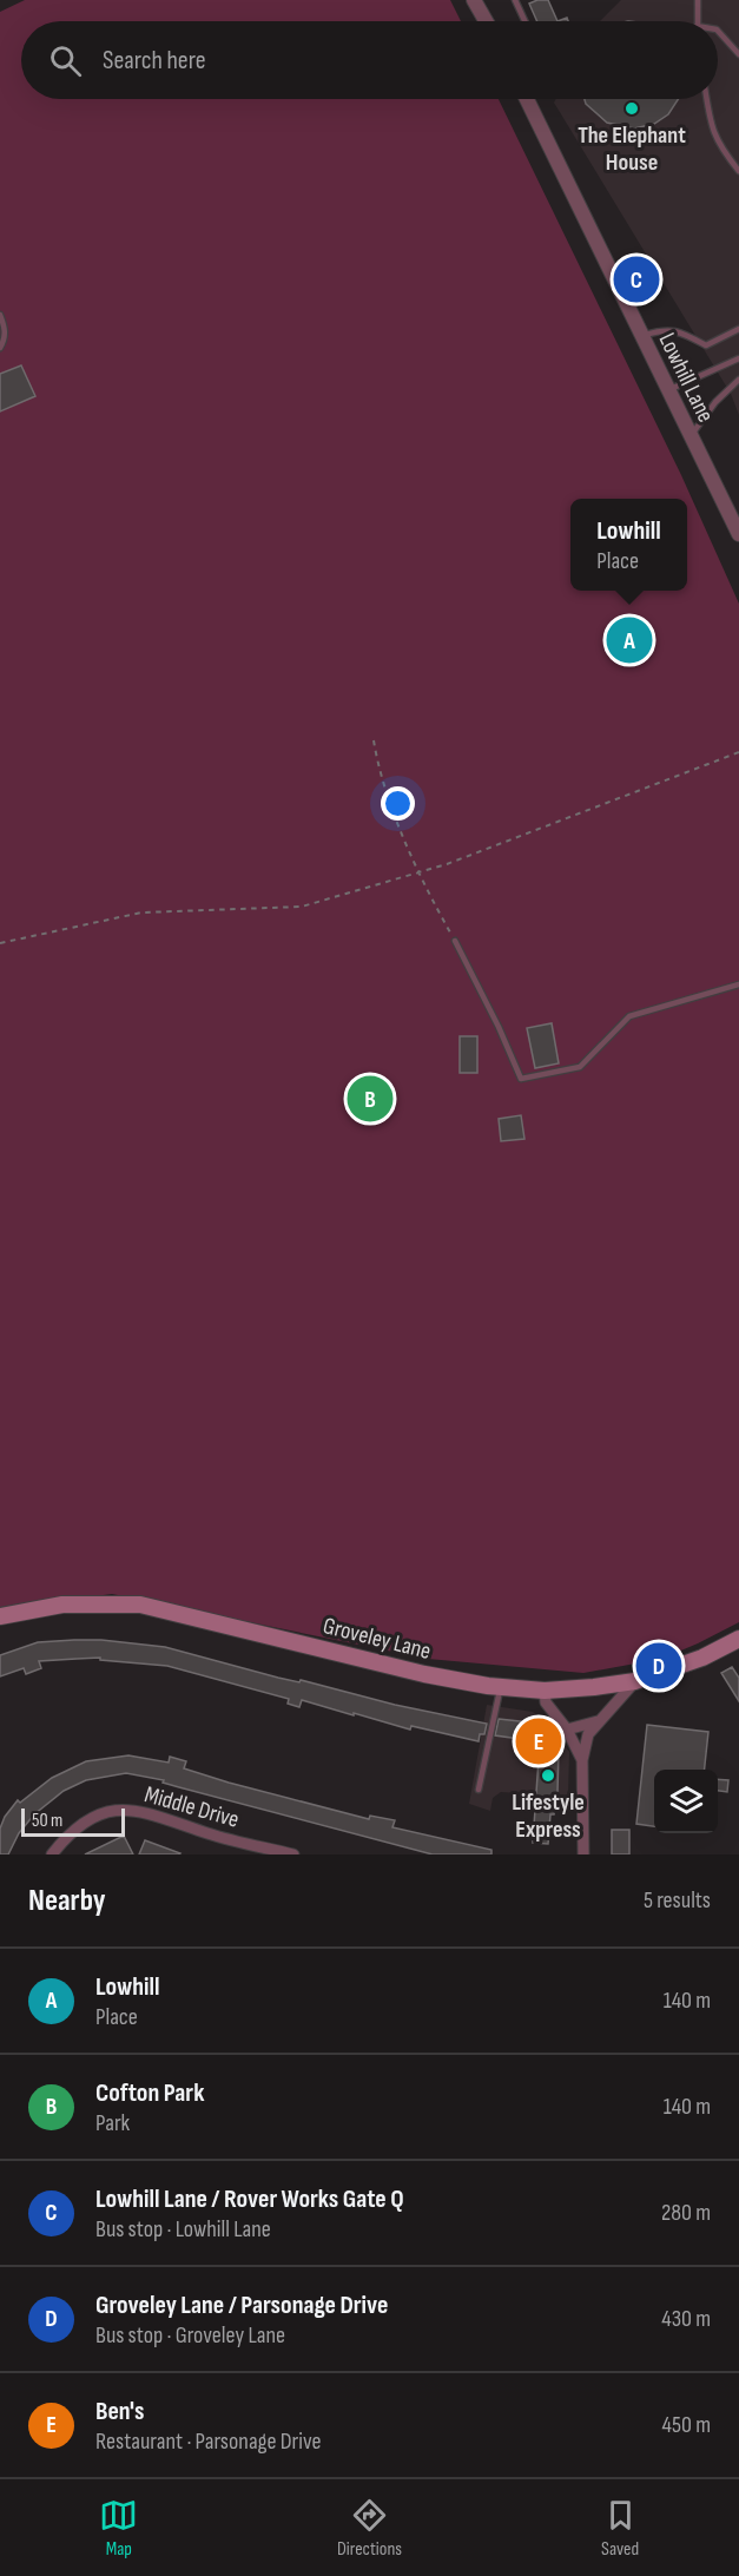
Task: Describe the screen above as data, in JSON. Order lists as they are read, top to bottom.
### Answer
{
  "streets": {
    "main road": ["Groveley Lane"],
    "street": ["Lowhill Lane", "Middle Drive"]
  },
  "places": ["The Elephant House", "Lifestyle Express"],
  "scale_bar": "50 m",
  "page": {
    "search": "Search here",
    "pins": [
      "C",
      "A",
      "B",
      "D",
      "E"
    ],
    "popup": ["Lowhill", "Place"],
    "scale": "50 m",
    "heading": ["Nearby", "5 results"],
    "list": [
      {
        "mark": "A",
        "name": "Lowhill",
        "note": "Place",
        "value": "140 m"
      },
      {
        "mark": "B",
        "name": "Cofton Park",
        "note": "Park",
        "value": "140 m"
      },
      {
        "mark": "C",
        "name": "Lowhill Lane / Rover Works Gate Q",
        "note": "Bus stop · Lowhill Lane",
        "value": "280 m"
      },
      {
        "mark": "D",
        "name": "Groveley Lane / Parsonage Drive",
        "note": "Bus stop · Groveley Lane",
        "value": "430 m"
      },
      {
        "mark": "E",
        "name": "Ben's",
        "note": "Restaurant · Parsonage Drive",
        "value": "450 m"
      }
    ],
    "nav": ["Map", "Directions", "Saved"]
  }
}
